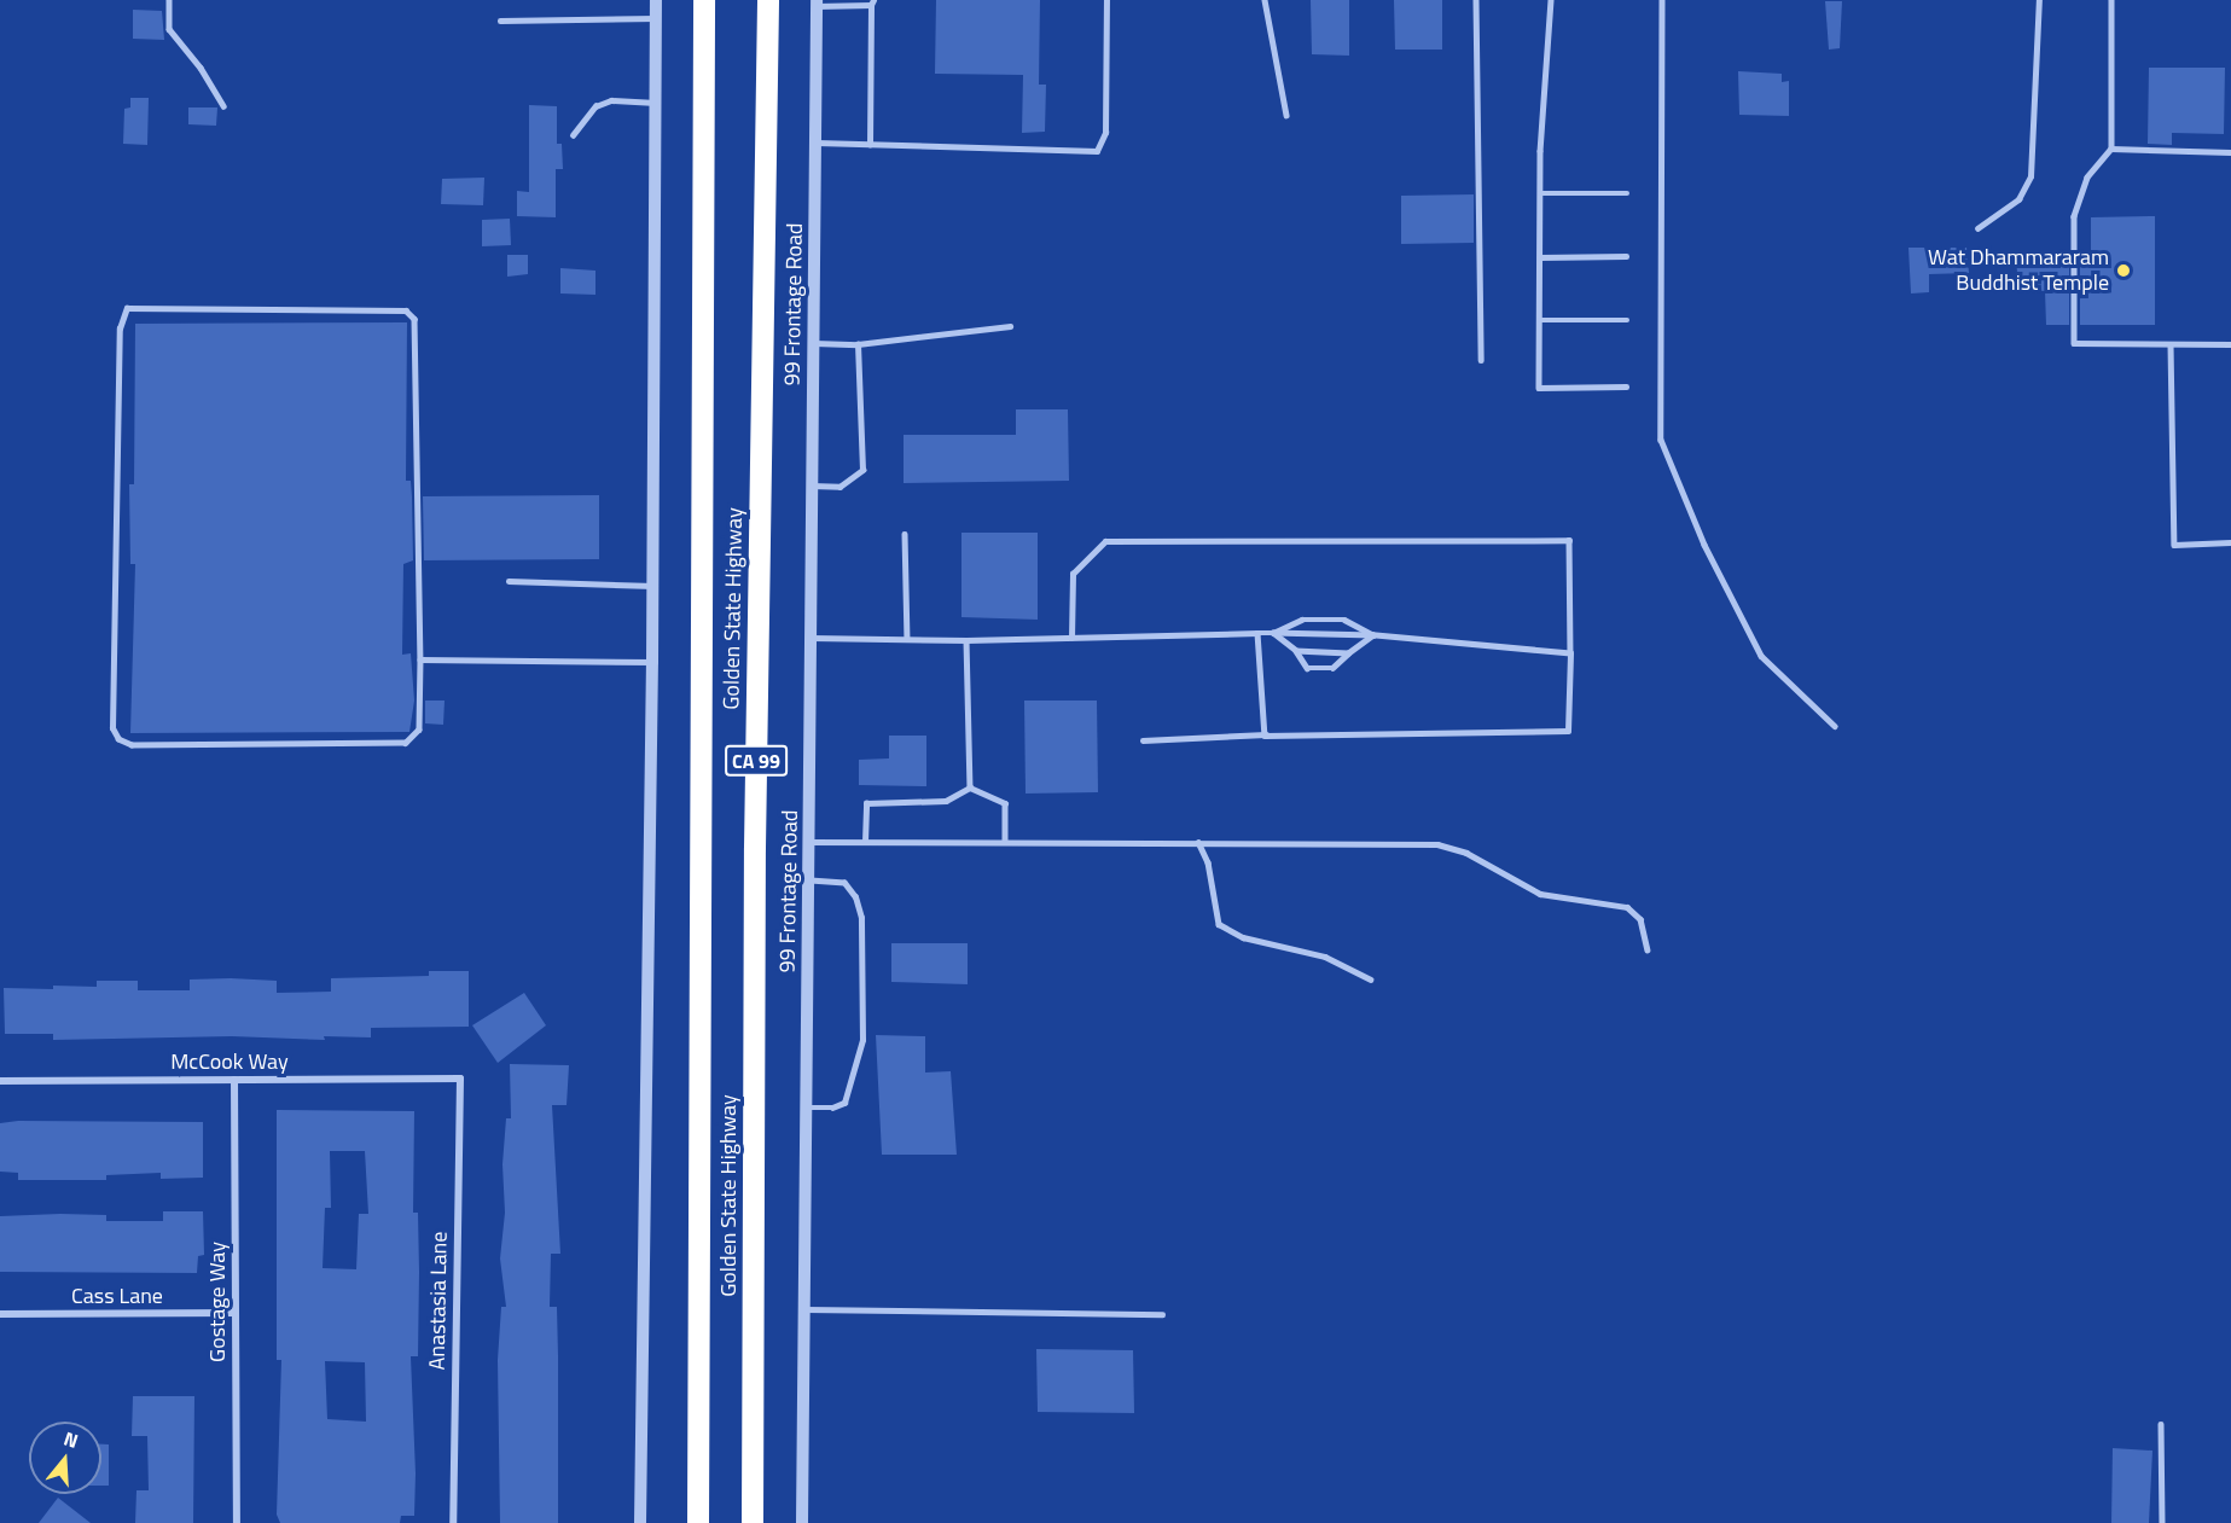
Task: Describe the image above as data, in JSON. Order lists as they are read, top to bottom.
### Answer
{
  "streets": {
    "highway": ["Golden State Highway", "CA 99"],
    "street": [
      "99 Frontage Road",
      "McCook Way",
      "Cass Lane",
      "Anastasia Lane",
      "Gostage Way"
    ]
  },
  "crossings": [
    ["McCook Way", "Anastasia Lane"],
    ["McCook Way", "Gostage Way"],
    ["Cass Lane", "Gostage Way"]
  ],
  "places": ["Wat Dhammararam Buddhist Temple"],
  "north": "top"
}
